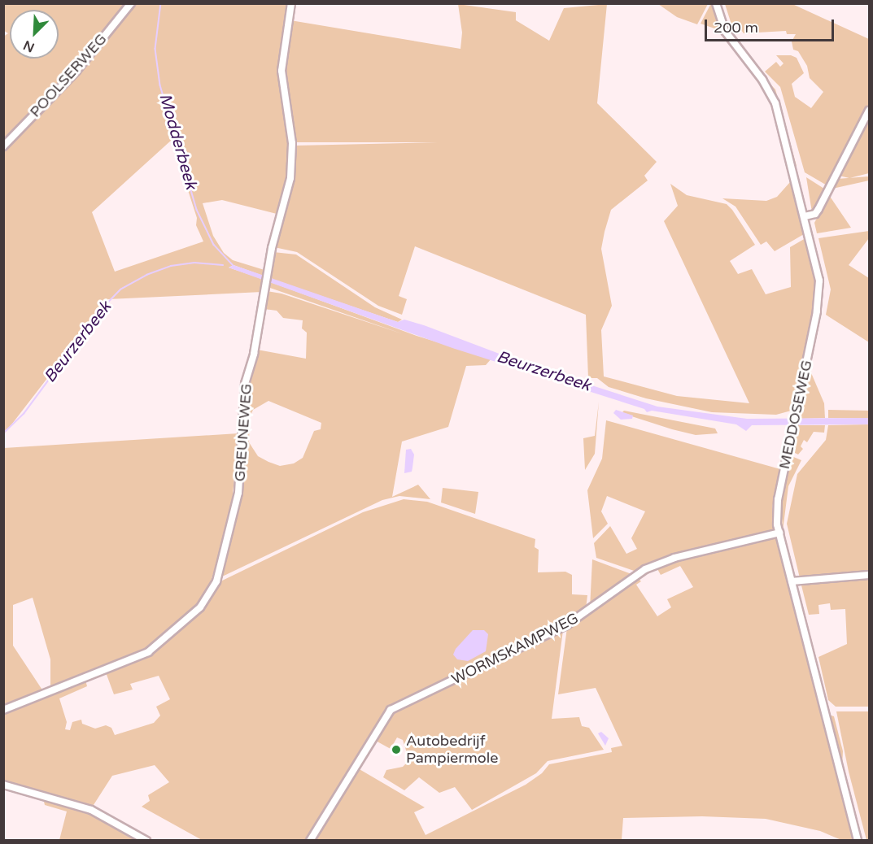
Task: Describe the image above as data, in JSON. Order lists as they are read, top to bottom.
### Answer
{
  "streets": {
    "street": [
      "POOLSERWEG",
      "MEDDOSEWEG",
      "GREUNEWEG",
      "WORMSKAMPWEG"
    ]
  },
  "crossings": [
    ["MEDDOSEWEG", "WORMSKAMPWEG"]
  ],
  "water": ["Modderbeek", "Beurzerbeek"],
  "places": ["Autobedrijf Pampiermole"],
  "scale_bar": "200 m",
  "north": "bottom left"
}
